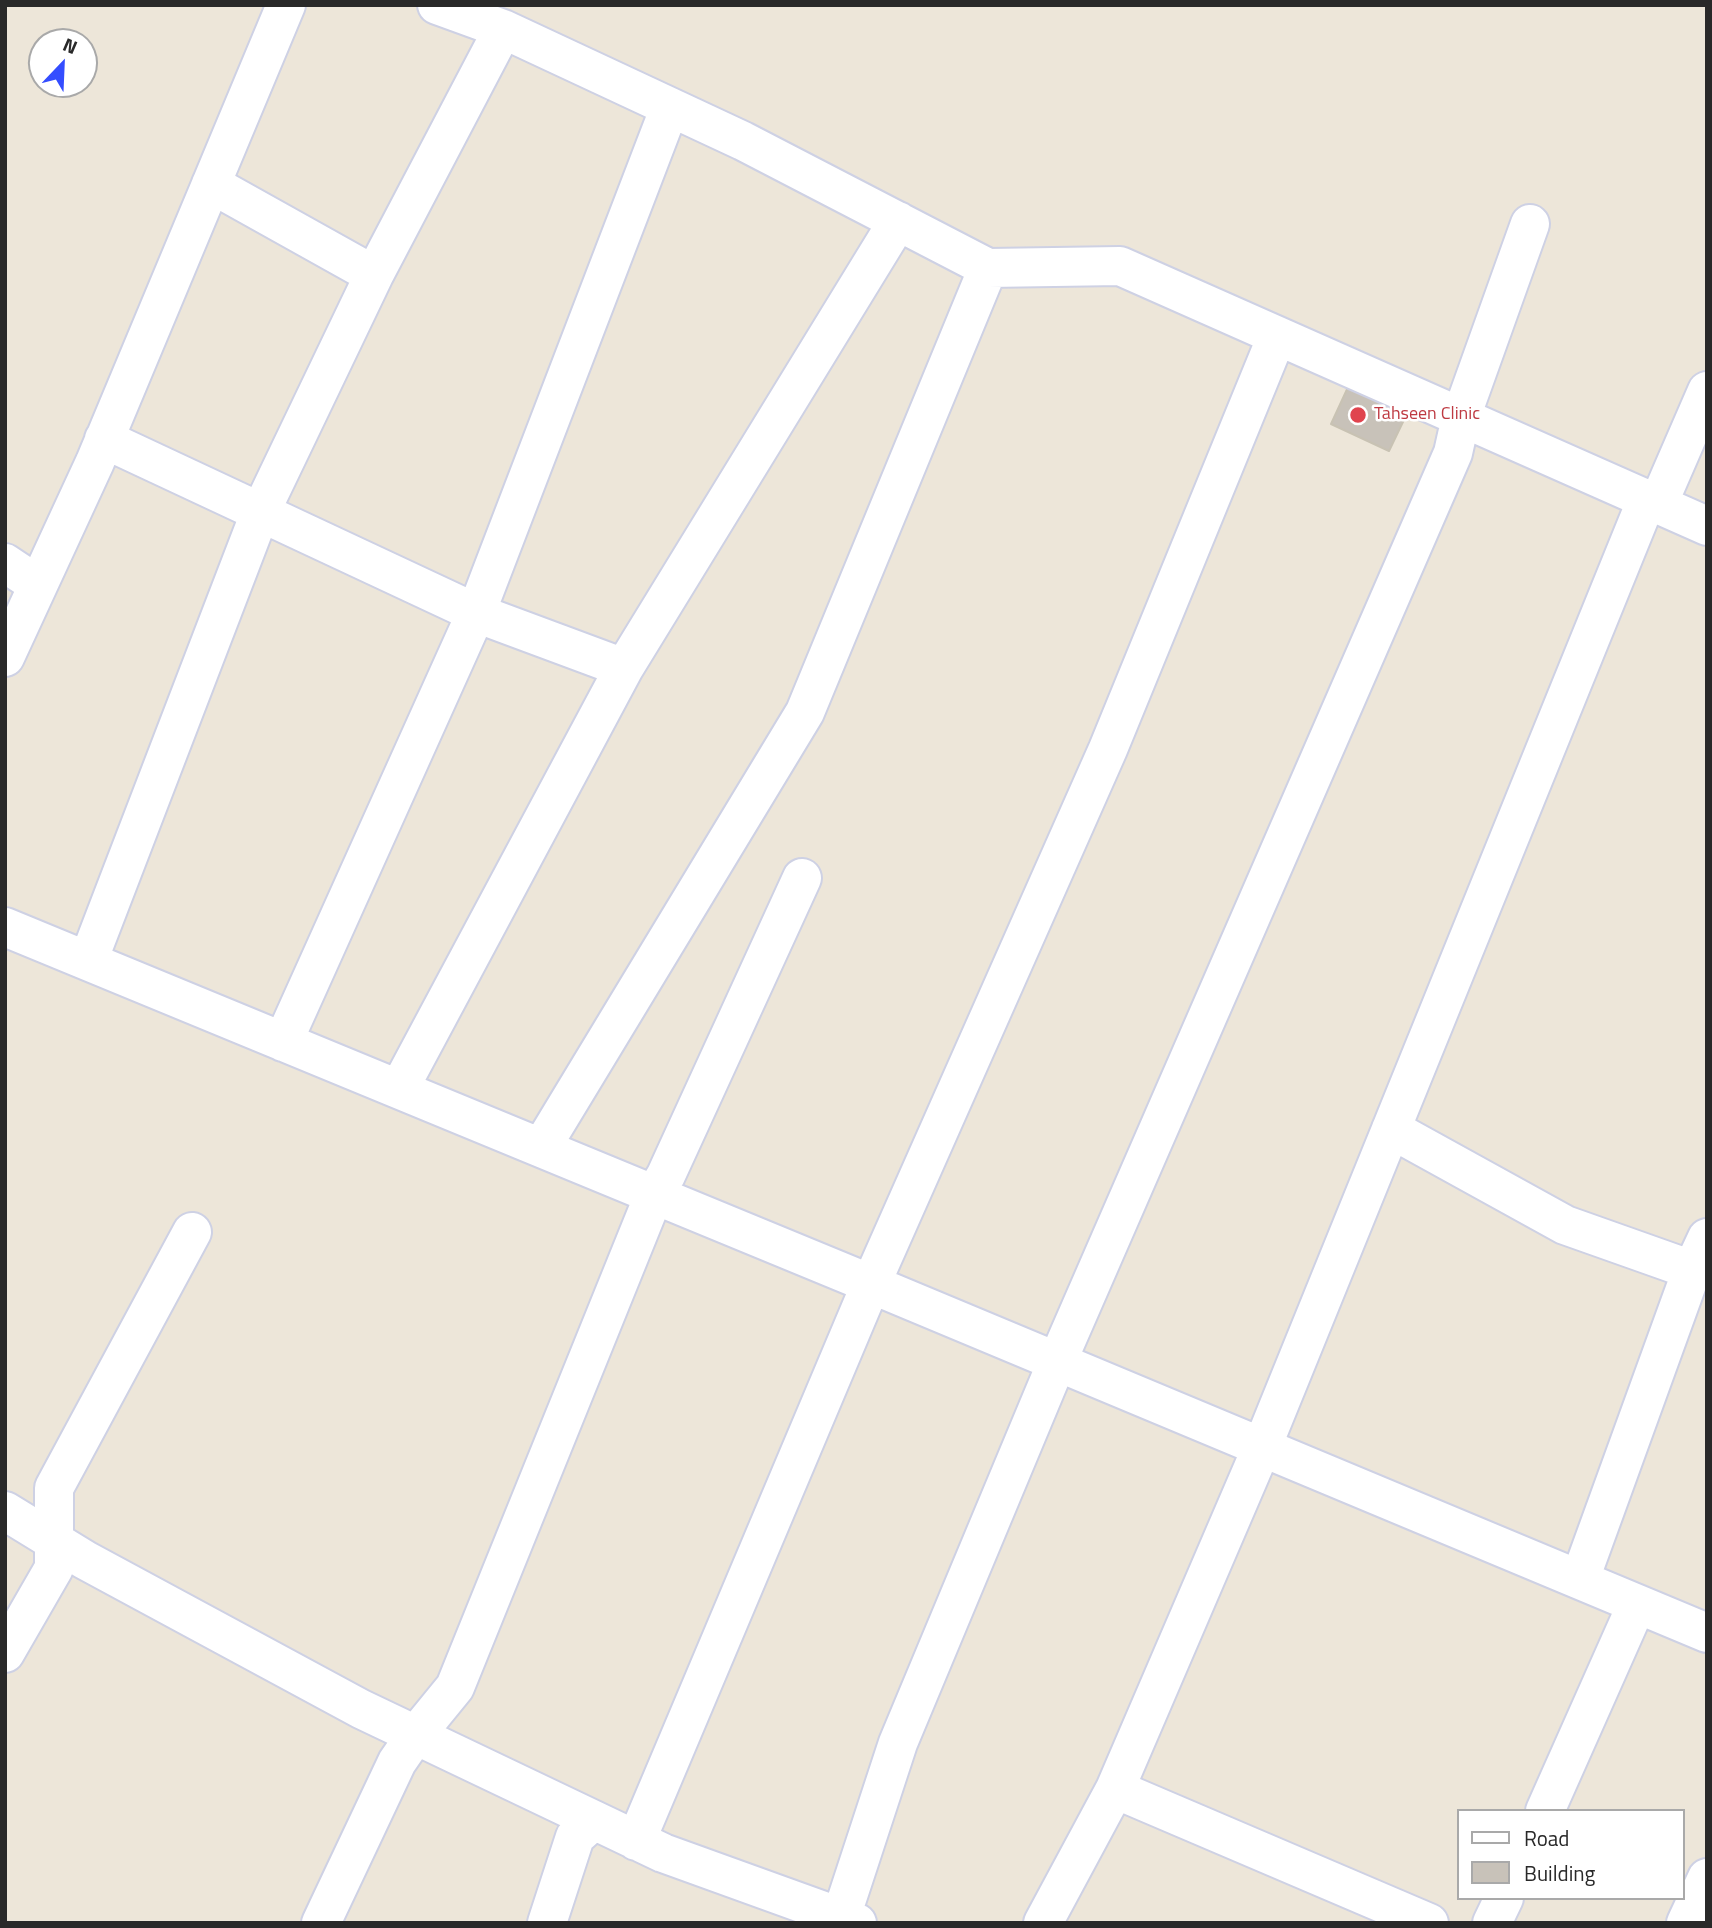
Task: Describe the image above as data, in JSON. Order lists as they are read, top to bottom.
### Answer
{
  "places": ["Tahseen Clinic"],
  "legend": ["Road", "Building"],
  "north": "top right"
}
